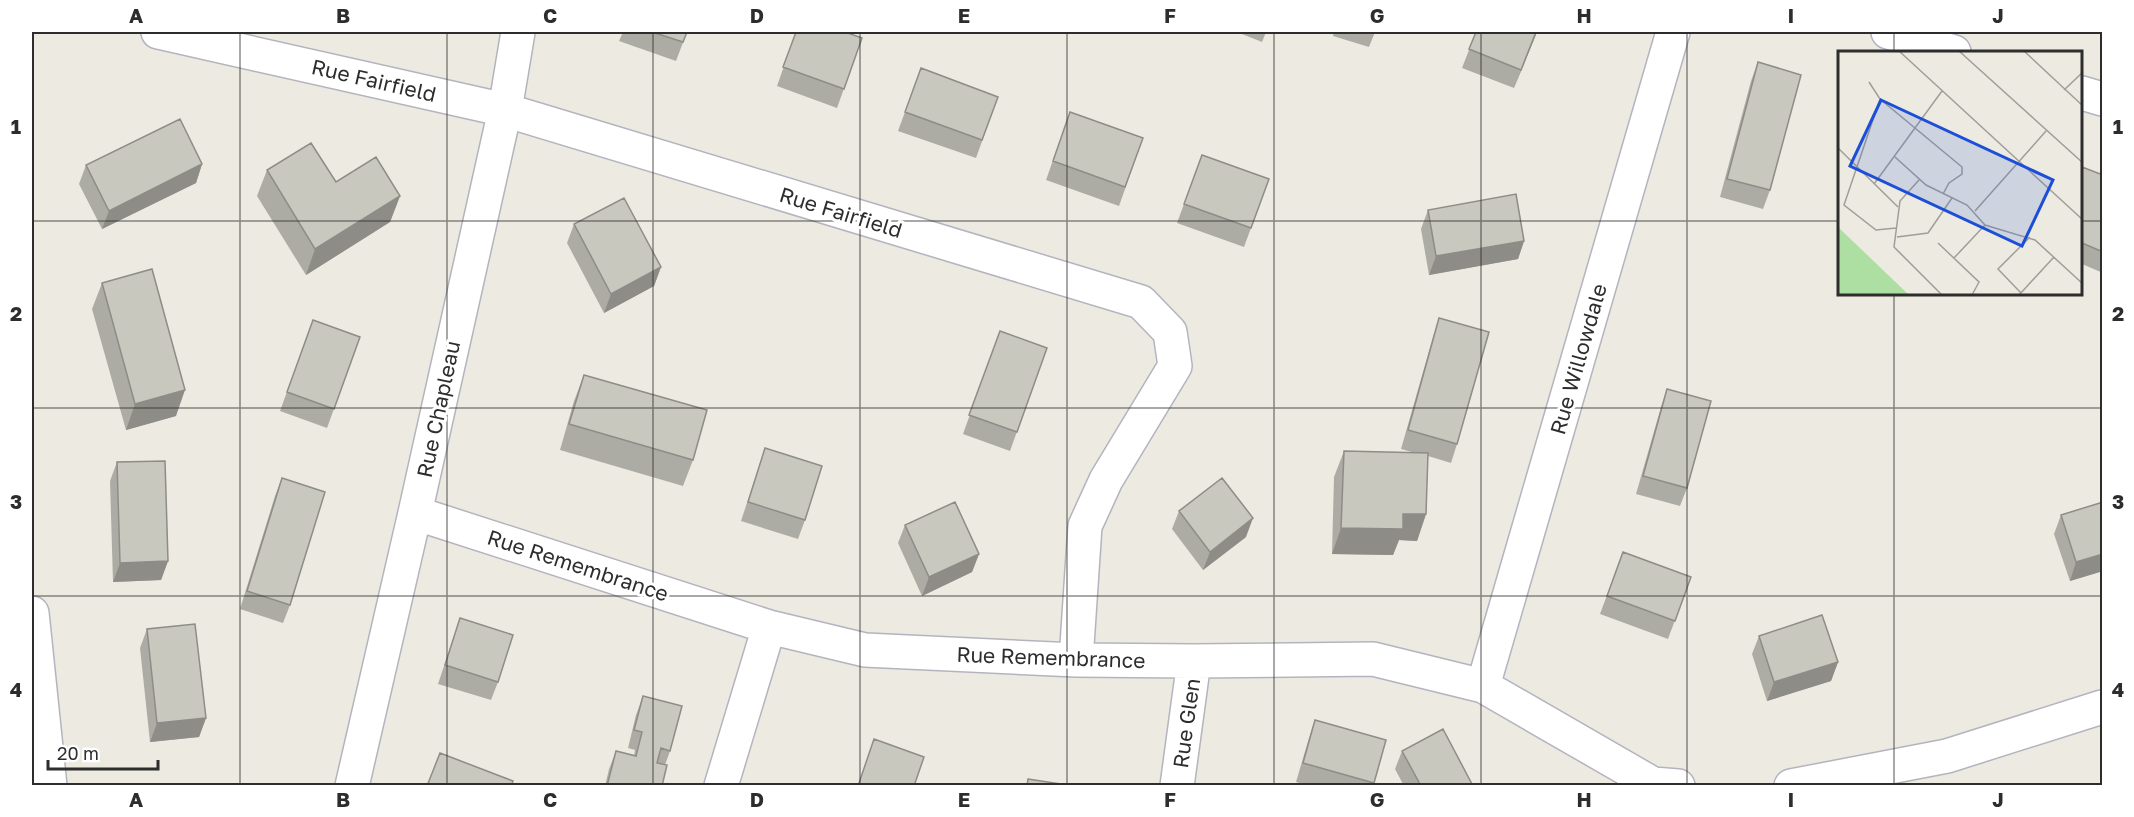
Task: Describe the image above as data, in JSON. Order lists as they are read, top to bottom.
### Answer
{
  "streets": {
    "street": [
      "Rue Fairfield",
      "Rue Willowdale",
      "Rue Chapleau",
      "Rue Remembrance",
      "Rue Glen"
    ]
  },
  "crossings": [
    ["Rue Fairfield", "Rue Chapleau"],
    ["Rue Fairfield", "Rue Remembrance"],
    ["Rue Willowdale", "Rue Remembrance"],
    ["Rue Chapleau", "Rue Remembrance"],
    ["Rue Remembrance", "Rue Glen"]
  ],
  "scale_bar": "20 m",
  "grid": {
    "columns": [
      "A",
      "B",
      "C",
      "D",
      "E",
      "F",
      "G",
      "H",
      "I",
      "J"
    ],
    "rows": [
      "1",
      "2",
      "3",
      "4"
    ]
  }
}
